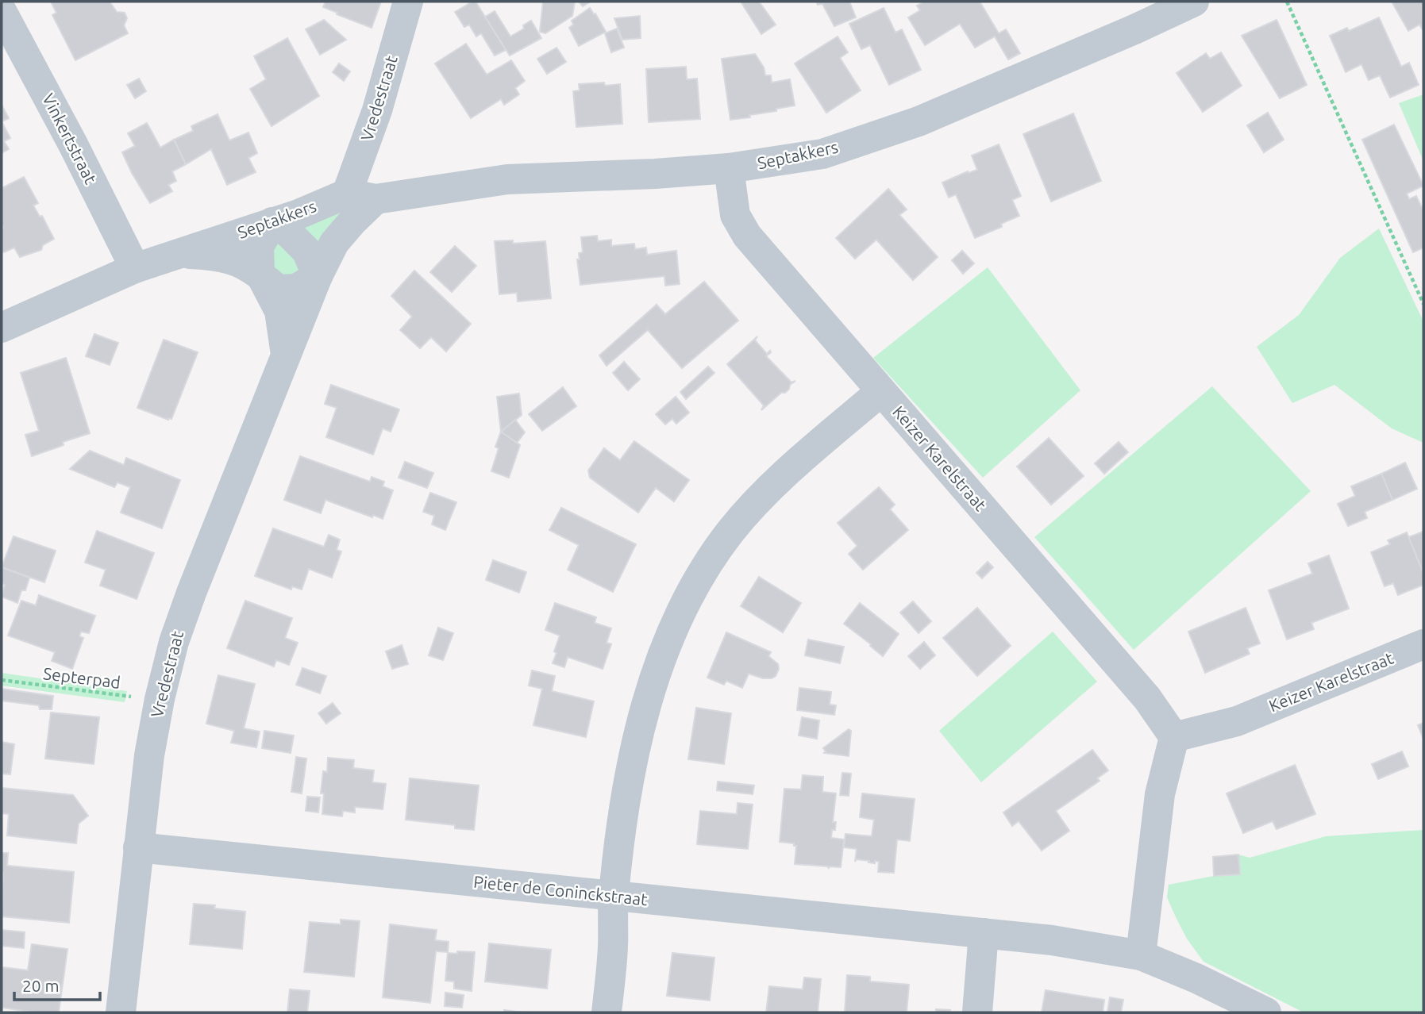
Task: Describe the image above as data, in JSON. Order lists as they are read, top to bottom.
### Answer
{
  "streets": {
    "street": [
      "Vredestraat",
      "Vinkertstraat",
      "Septakkers",
      "Keizer Karelstraat",
      "Pieter de Coninckstraat"
    ],
    "path": ["Septerpad"]
  },
  "crossings": [
    ["Vredestraat", "Septakkers"],
    ["Vredestraat", "Septerpad"],
    ["Vredestraat", "Pieter de Coninckstraat"],
    ["Vinkertstraat", "Septakkers"],
    ["Septakkers", "Keizer Karelstraat"]
  ],
  "scale_bar": "20 m"
}
